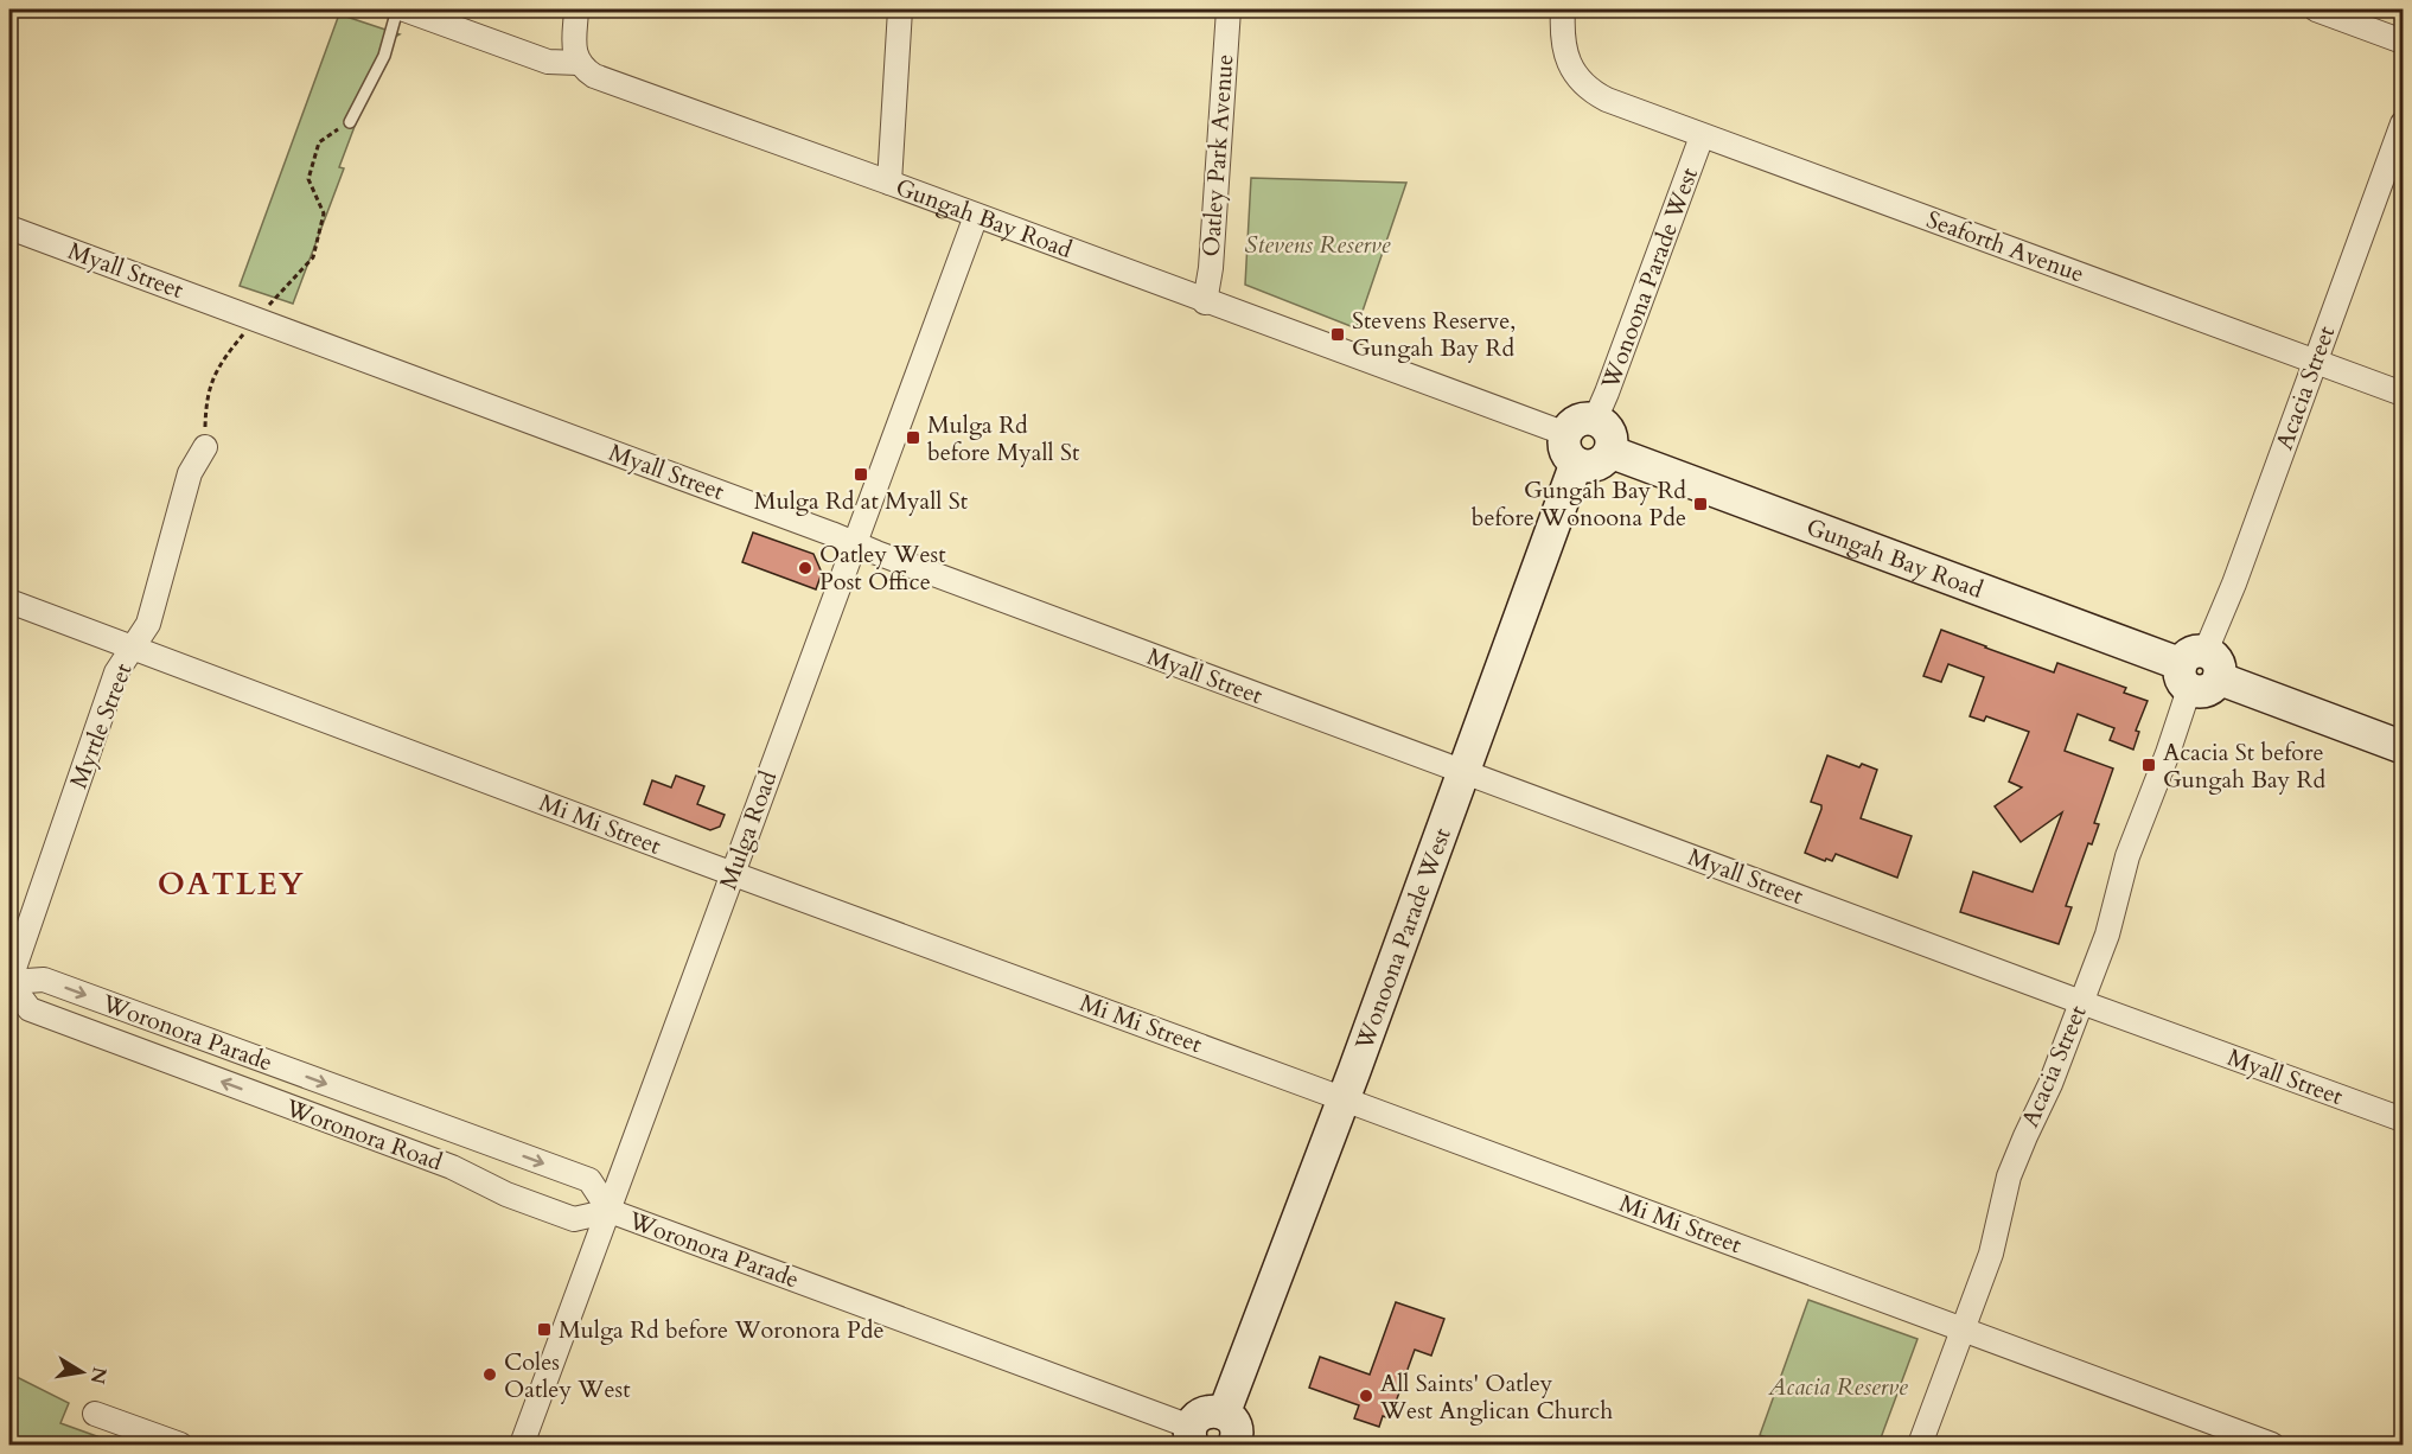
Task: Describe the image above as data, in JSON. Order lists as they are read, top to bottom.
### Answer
{
  "streets": {
    "street": [
      "Oatley Park Avenue",
      "Gungah Bay Road",
      "Seaforth Avenue",
      "Myall Street",
      "Wonoona Parade West",
      "Acacia Street",
      "Myrtle Street",
      "Mi Mi Street",
      "Mulga Road",
      "Woronora Parade",
      "Woronora Road"
    ]
  },
  "crossings": [
    ["Oatley Park Avenue", "Gungah Bay Road"],
    ["Gungah Bay Road", "Wonoona Parade West"],
    ["Gungah Bay Road", "Acacia Street"],
    ["Gungah Bay Road", "Mulga Road"],
    ["Seaforth Avenue", "Wonoona Parade West"],
    ["Seaforth Avenue", "Acacia Street"],
    ["Myall Street", "Wonoona Parade West"],
    ["Myall Street", "Acacia Street"],
    ["Myall Street", "Mulga Road"],
    ["Wonoona Parade West", "Mi Mi Street"],
    ["Acacia Street", "Mi Mi Street"],
    ["Myrtle Street", "Mi Mi Street"],
    ["Myrtle Street", "Woronora Parade"],
    ["Myrtle Street", "Woronora Road"],
    ["Mi Mi Street", "Mulga Road"],
    ["Mulga Road", "Woronora Parade"],
    ["Mulga Road", "Woronora Road"],
    ["Woronora Parade", "Woronora Road"]
  ],
  "one_way": ["Woronora Parade"],
  "districts": ["OATLEY"],
  "parks": ["Stevens Reserve", "Acacia Reserve"],
  "places": {
    "transit": [
      "Stevens Reserve, Gungah Bay Rd",
      "Mulga Rd before Myall St",
      "Mulga Rd at Myall St",
      "Gungah Bay Rd before Wonoona Pde",
      "Acacia St before Gungah Bay Rd",
      "Mulga Rd before Woronora Pde"
    ],
    "other": ["Oatley West Post Office", "Coles Oatley West", "All Saints' Oatley West Anglican Church"]
  },
  "north": "right"
}
